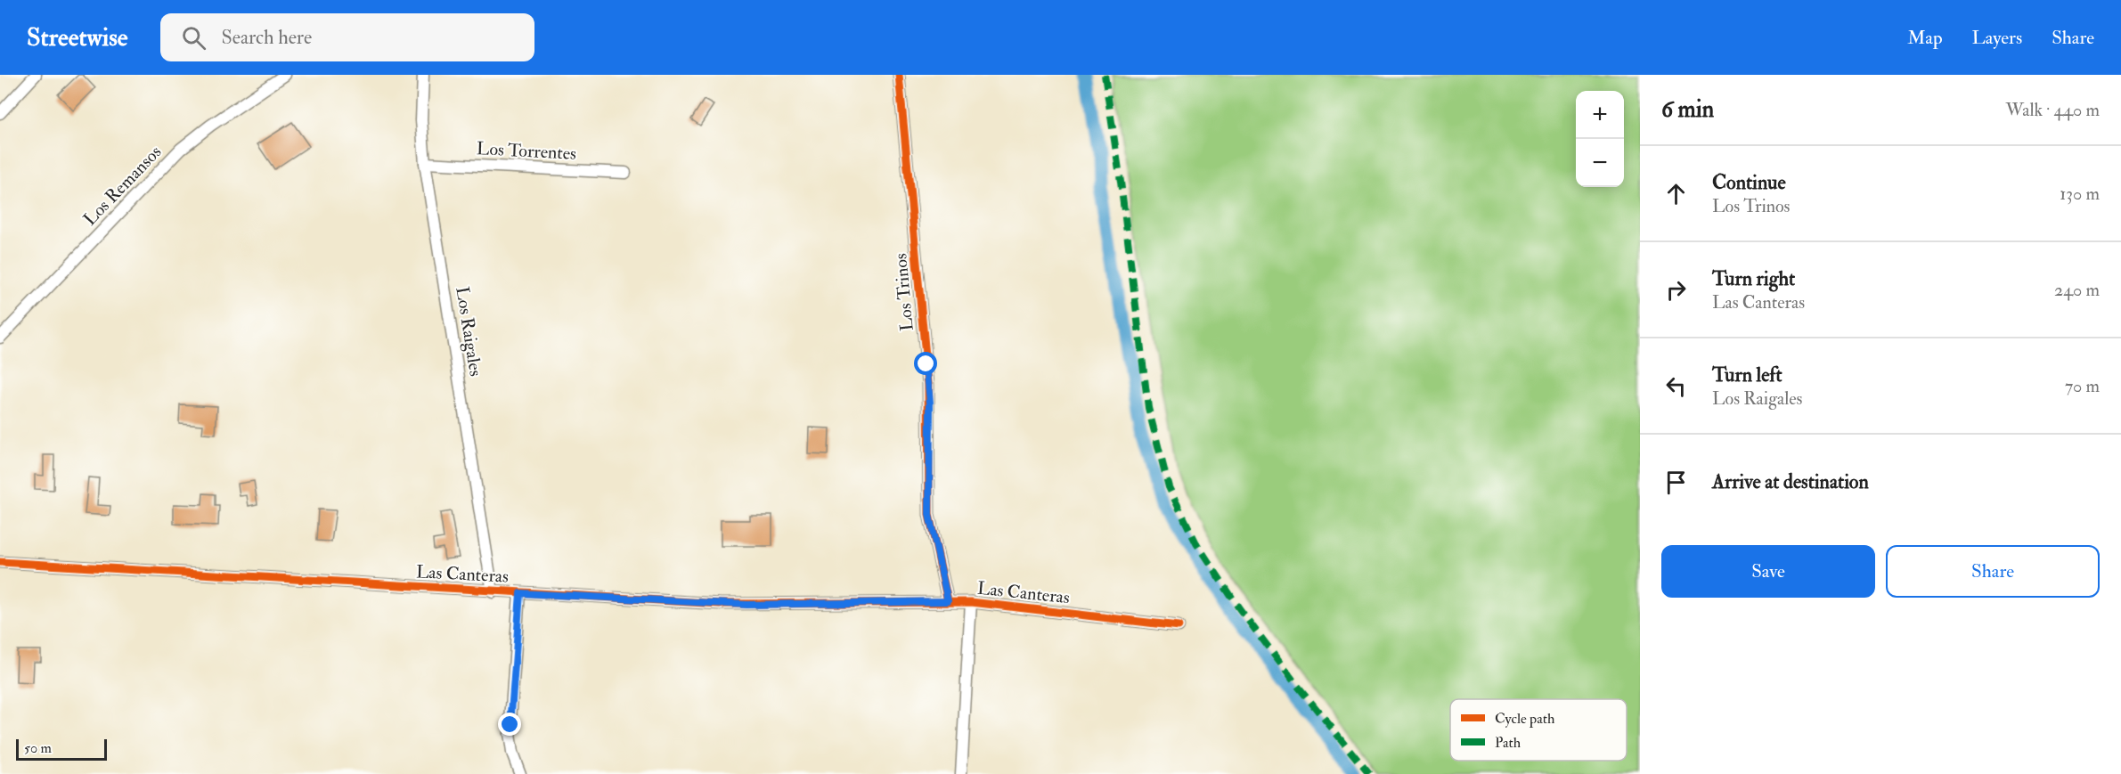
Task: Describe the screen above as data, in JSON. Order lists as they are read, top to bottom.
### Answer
{
  "streets": {
    "street": [
      "Los Torrentes",
      "Los Remansos",
      "Los Trinos",
      "Los Raigales",
      "Las Canteras"
    ]
  },
  "crossings": [
    ["Los Torrentes", "Los Raigales"],
    ["Los Trinos", "Las Canteras"],
    ["Los Raigales", "Las Canteras"]
  ],
  "legend": ["Cycle path", "Path"],
  "scale_bar": "50 m",
  "page": {
    "header": "Streetwise",
    "search": "Search here",
    "nav": ["Map", "Layers", "Share"],
    "heading": ["6 min", "Walk · 440 m"],
    "map_buttons": ["+", "−"],
    "list": [
      ["Continue", "Los Trinos", "130 m"],
      ["Turn right", "Las Canteras", "240 m"],
      ["Turn left", "Los Raigales", "70 m"],
      "Arrive at destination"
    ],
    "buttons": ["Save", "Share"],
    "scale": "50 m"
  }
}
